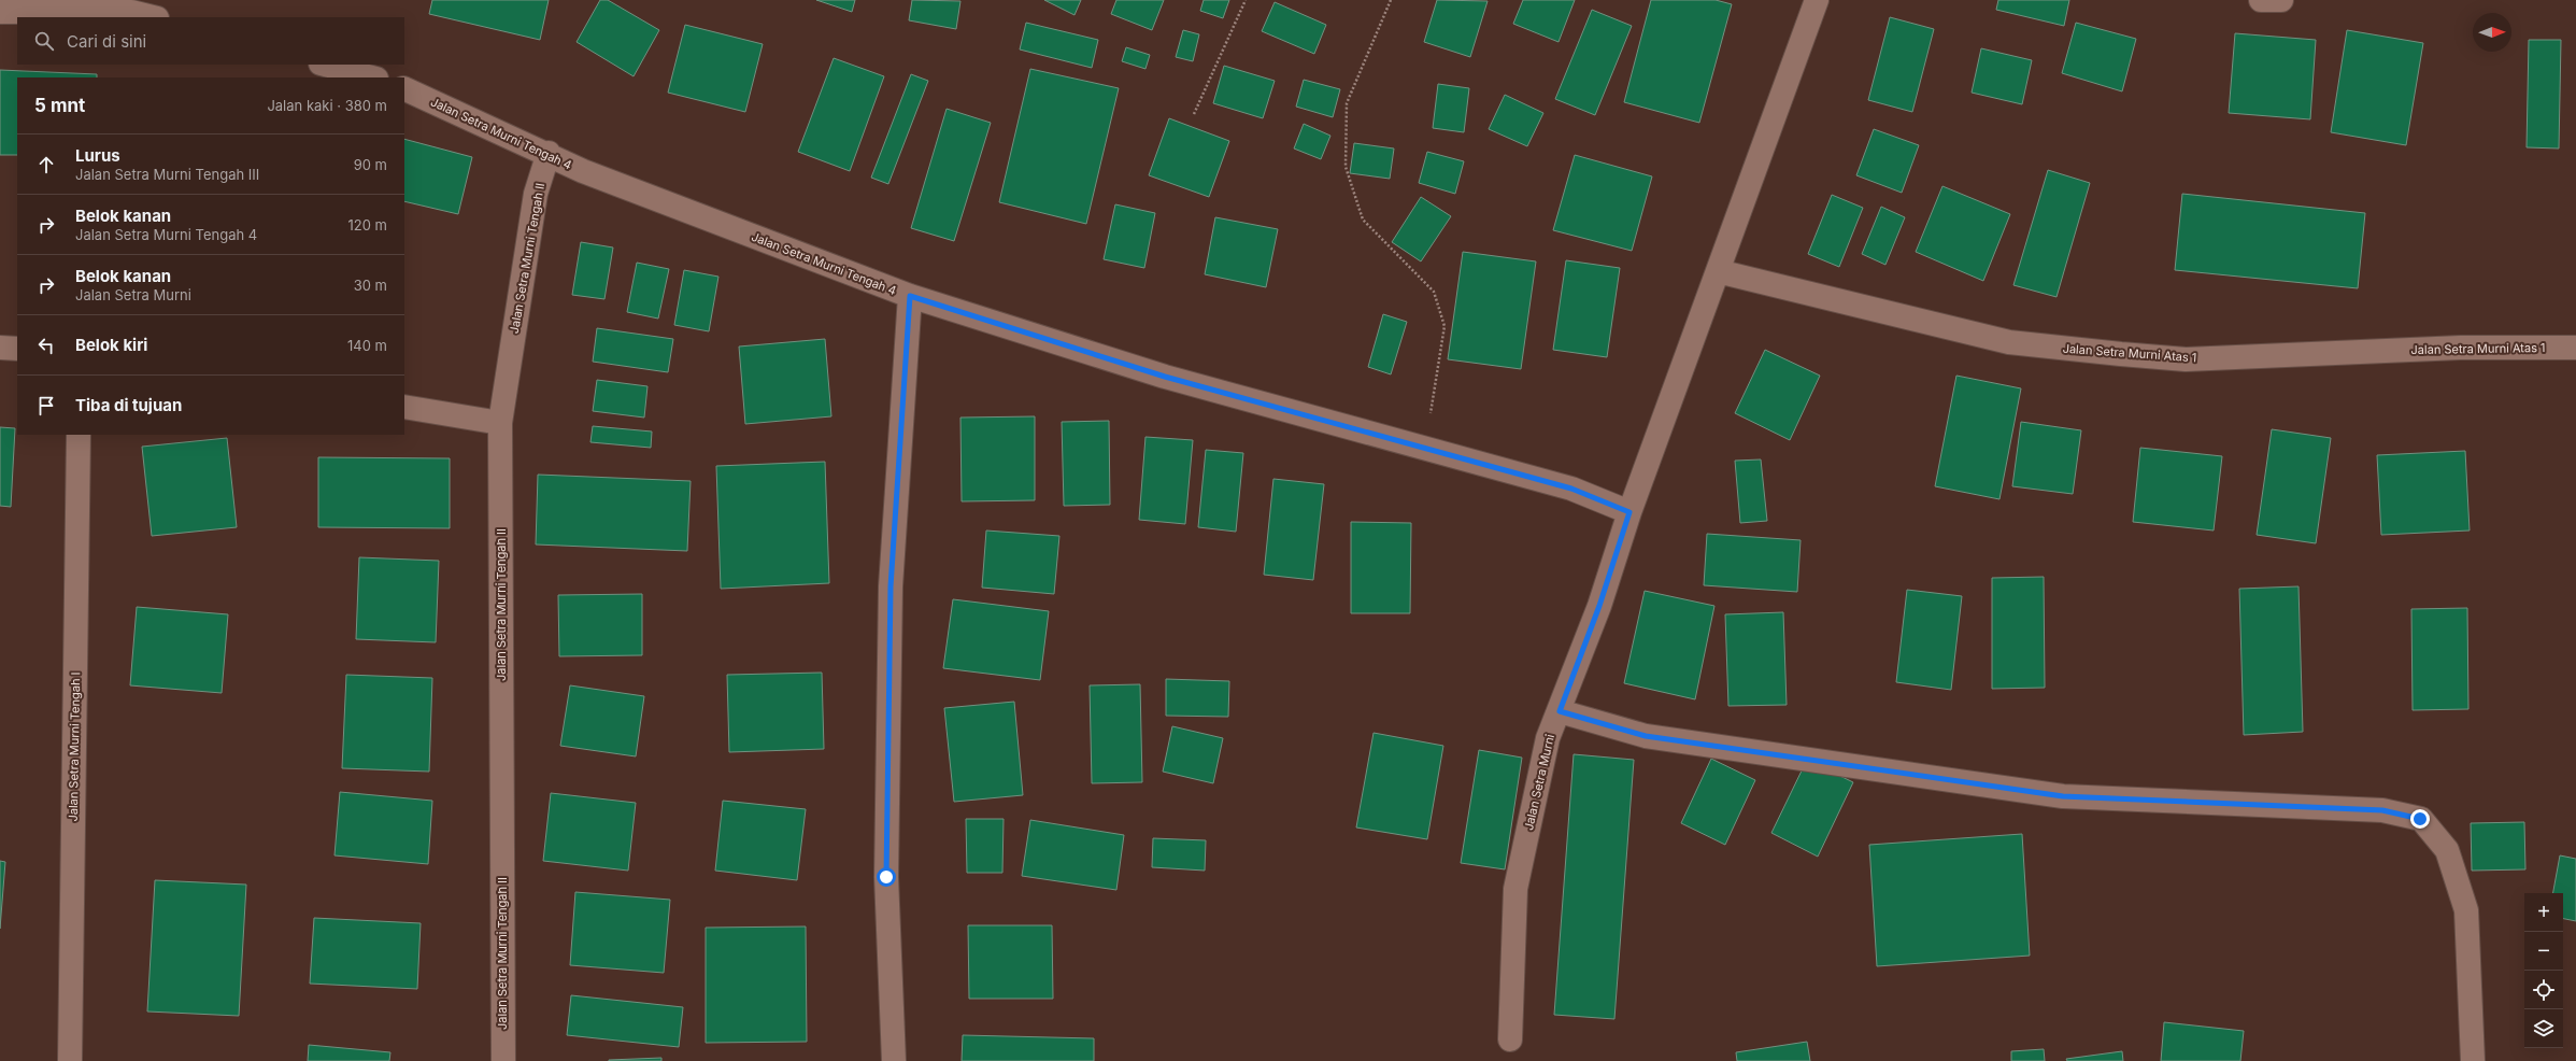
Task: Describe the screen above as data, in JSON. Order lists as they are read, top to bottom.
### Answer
{
  "streets": {
    "street": [
      "Jalan Setra Murni Tengah 4",
      "Jalan Setra Murni Tengah II",
      "Jalan Setra Murni Atas 1",
      "Jalan Setra Murni Tengah I",
      "Jalan Setra Murni"
    ]
  },
  "crossings": [
    ["Jalan Setra Murni Tengah 4", "Jalan Setra Murni Tengah II"],
    ["Jalan Setra Murni Tengah 4", "Jalan Setra Murni"],
    ["Jalan Setra Murni Atas 1", "Jalan Setra Murni"]
  ],
  "north": "right",
  "page": {
    "search": "Cari di sini",
    "heading": ["5 mnt", "Jalan kaki · 380 m"],
    "list": [
      ["Lurus", "Jalan Setra Murni Tengah III", "90 m"],
      ["Belok kanan", "Jalan Setra Murni Tengah 4", "120 m"],
      ["Belok kanan", "Jalan Setra Murni", "30 m"],
      ["Belok kiri", "140 m"],
      "Tiba di tujuan"
    ],
    "map_buttons": ["+", "−"]
  }
}
